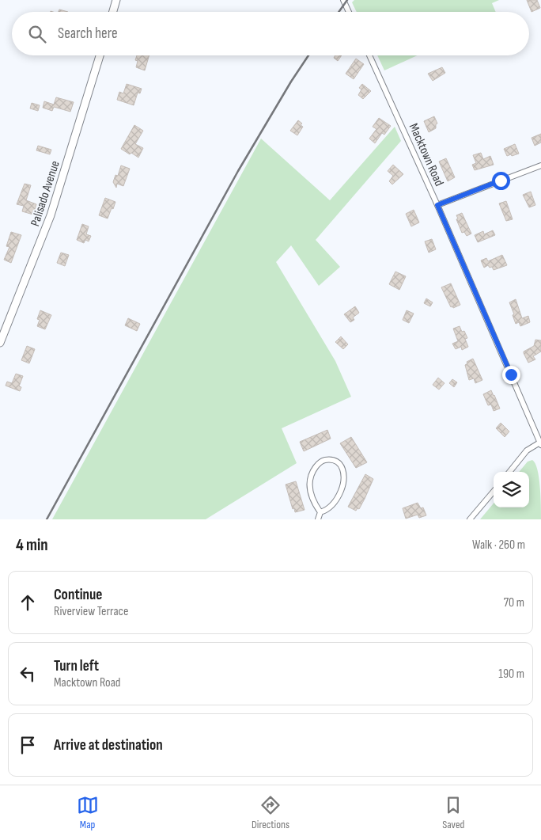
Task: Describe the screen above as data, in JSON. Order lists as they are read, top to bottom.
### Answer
{
  "streets": {
    "main road": ["Palisado Avenue"],
    "street": ["Macktown Road"]
  },
  "page": {
    "search": "Search here",
    "heading": ["4 min", "Walk · 260 m"],
    "list": [
      ["Continue", "Riverview Terrace", "70 m"],
      ["Turn left", "Macktown Road", "190 m"],
      "Arrive at destination"
    ],
    "nav": ["Map", "Directions", "Saved"]
  }
}
